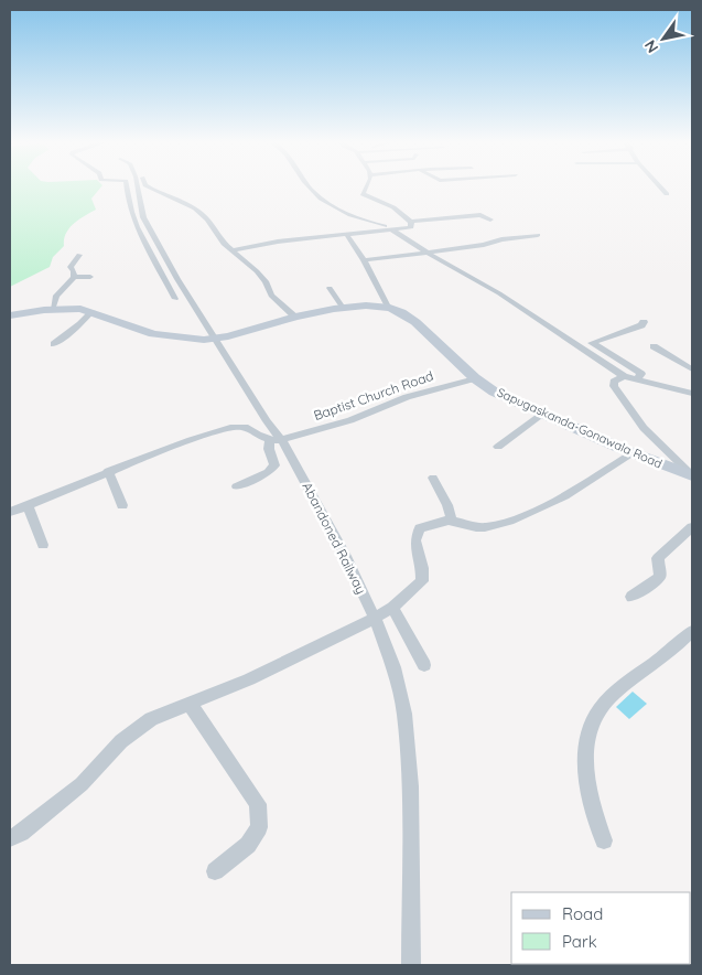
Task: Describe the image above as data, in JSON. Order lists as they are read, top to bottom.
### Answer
{
  "streets": {
    "street": ["Baptist Church Road", "Sapugaskanda-Gonawala Road", "Abandoned Railway"]
  },
  "crossings": [
    ["Baptist Church Road", "Sapugaskanda-Gonawala Road"],
    ["Baptist Church Road", "Abandoned Railway"]
  ],
  "legend": ["Road", "Park"],
  "north": "bottom left"
}
